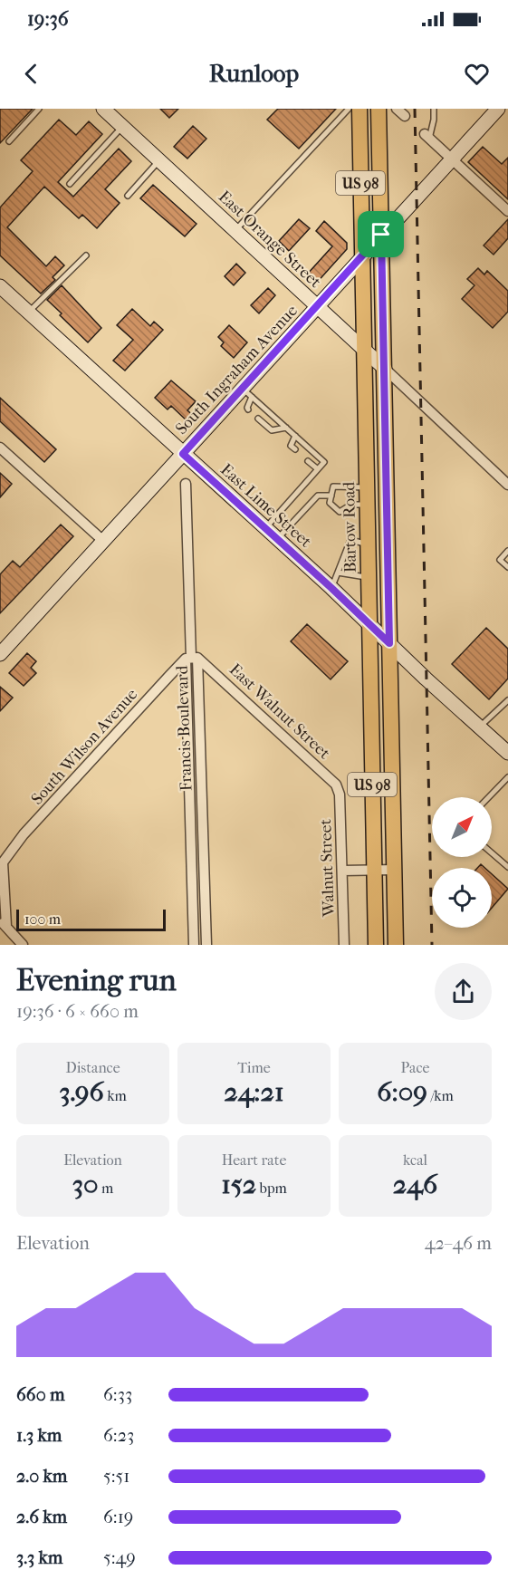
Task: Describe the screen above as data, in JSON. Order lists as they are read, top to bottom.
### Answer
{
  "streets": {
    "main road": ["US 98", "Bartow Road"],
    "street": [
      "East Orange Street",
      "South Ingraham Avenue",
      "East Lime Street",
      "East Walnut Street",
      "Francis Boulevard",
      "South Wilson Avenue",
      "Walnut Street"
    ]
  },
  "crossings": [
    ["US 98", "East Orange Street"],
    ["US 98", "South Ingraham Avenue"],
    ["US 98", "East Lime Street"],
    ["East Orange Street", "South Ingraham Avenue"],
    ["East Orange Street", "Bartow Road"],
    ["South Ingraham Avenue", "East Lime Street"],
    ["South Ingraham Avenue", "Bartow Road"],
    ["East Lime Street", "Bartow Road"],
    ["East Walnut Street", "Francis Boulevard"],
    ["East Walnut Street", "South Wilson Avenue"],
    ["East Walnut Street", "Walnut Street"],
    ["Francis Boulevard", "South Wilson Avenue"]
  ],
  "scale_bar": "100 m",
  "north": "top right",
  "page": {
    "status": "19:36",
    "header": "Runloop",
    "scale": "100 m",
    "heading": ["Evening run", "19:36 · 6 × 660 m"],
    "stats": [
      ["Distance", "3.96 km"],
      ["Time", "24:21"],
      ["Pace", "6:09 /km"],
      ["Elevation", "30 m"],
      ["Heart rate", "152 bpm"],
      ["kcal", "246"]
    ],
    "chart": ["Elevation", "42–46 m"],
    "list": [
      {
        "name": "660 m",
        "note": "6:33"
      },
      {
        "name": "1.3 km",
        "note": "6:23"
      },
      {
        "name": "2.0 km",
        "note": "5:51"
      },
      {
        "name": "2.6 km",
        "note": "6:19"
      },
      {
        "name": "3.3 km",
        "note": "5:49"
      }
    ]
  }
}
